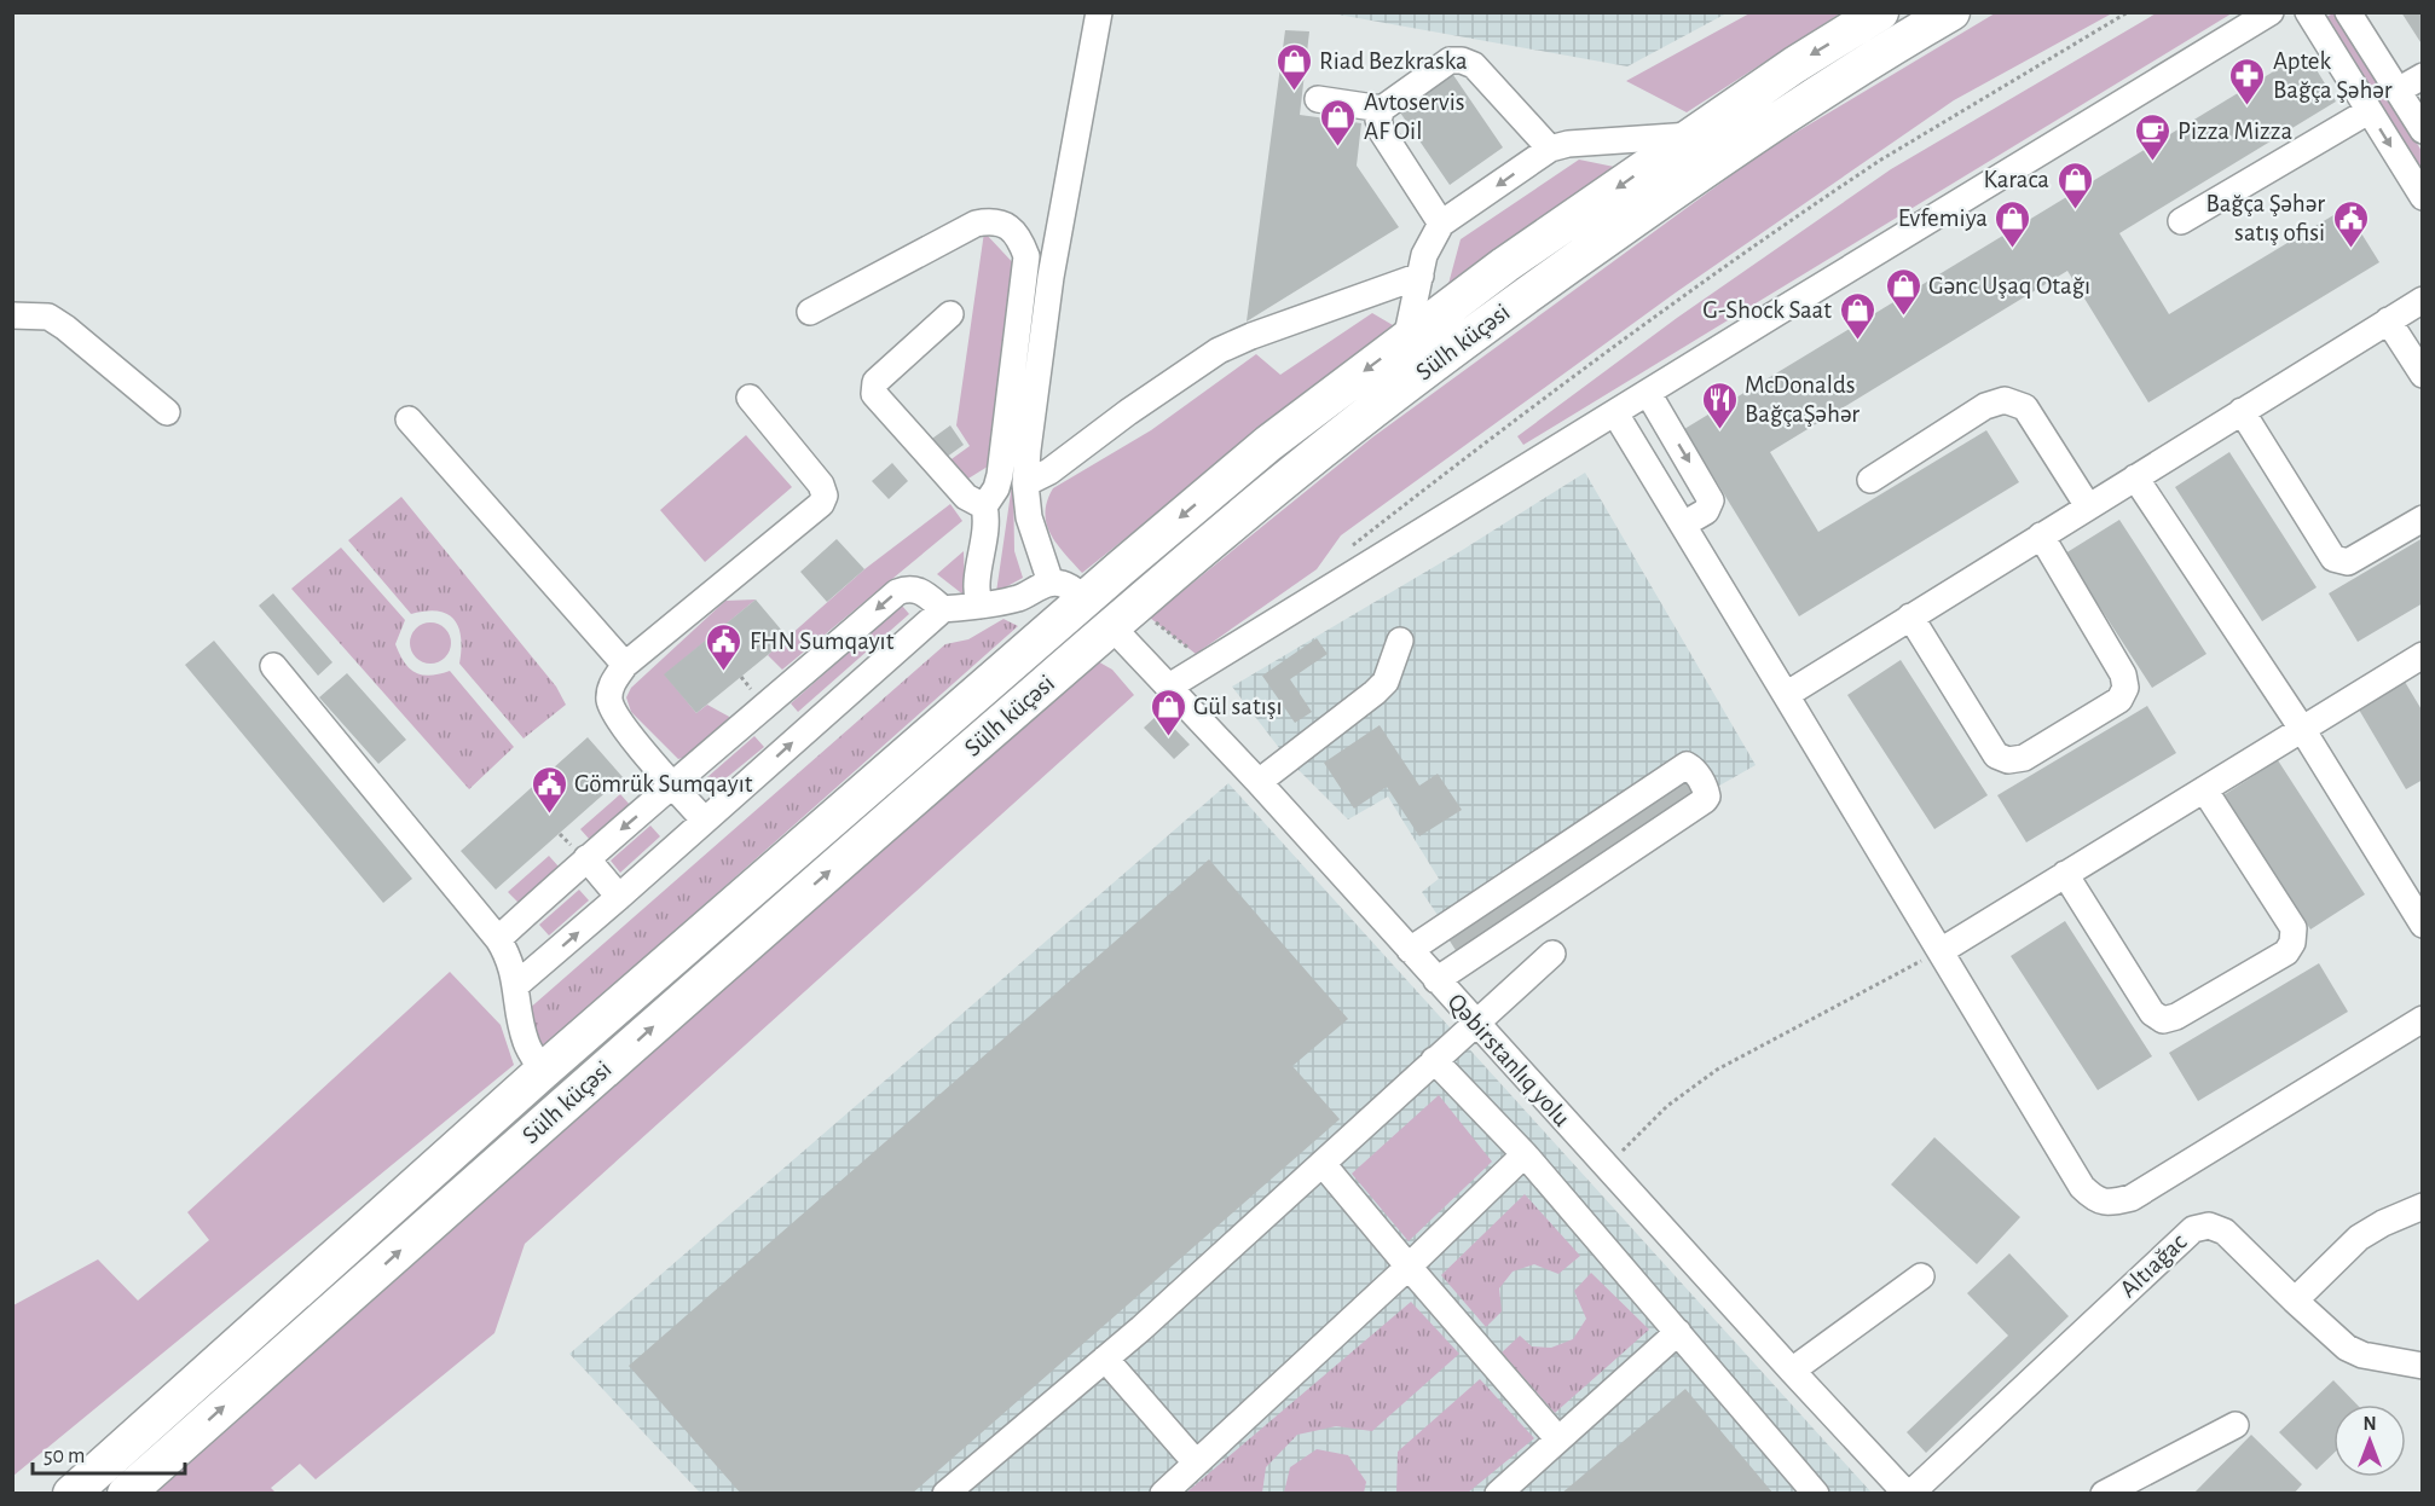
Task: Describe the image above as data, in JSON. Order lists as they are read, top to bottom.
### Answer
{
  "streets": {
    "highway": ["Sülh küçəsi"],
    "street": ["Qəbirstanlıq yolu", "Altıağac"]
  },
  "crossings": [
    ["Sülh küçəsi", "Qəbirstanlıq yolu"],
    ["Qəbirstanlıq yolu", "Altıağac"]
  ],
  "places": {
    "shop": [
      "Riad Bezkraska",
      "Avtoservis AF Oil",
      "Karaca",
      "Evfemiya",
      "Gənc Uşaq Otağı",
      "G-Shock Saat",
      "Gül satışı"
    ],
    "pharmacy": ["Aptek Bağça Şəhər"],
    "cafe": ["Pizza Mizza"],
    "public building": ["Bağça Şəhər satış ofisi", "FHN Sumqayıt", "Gömrük Sumqayıt"],
    "restaurant": ["McDonalds BağçaŞəhər"]
  },
  "scale_bar": "50 m",
  "north": "top"
}
